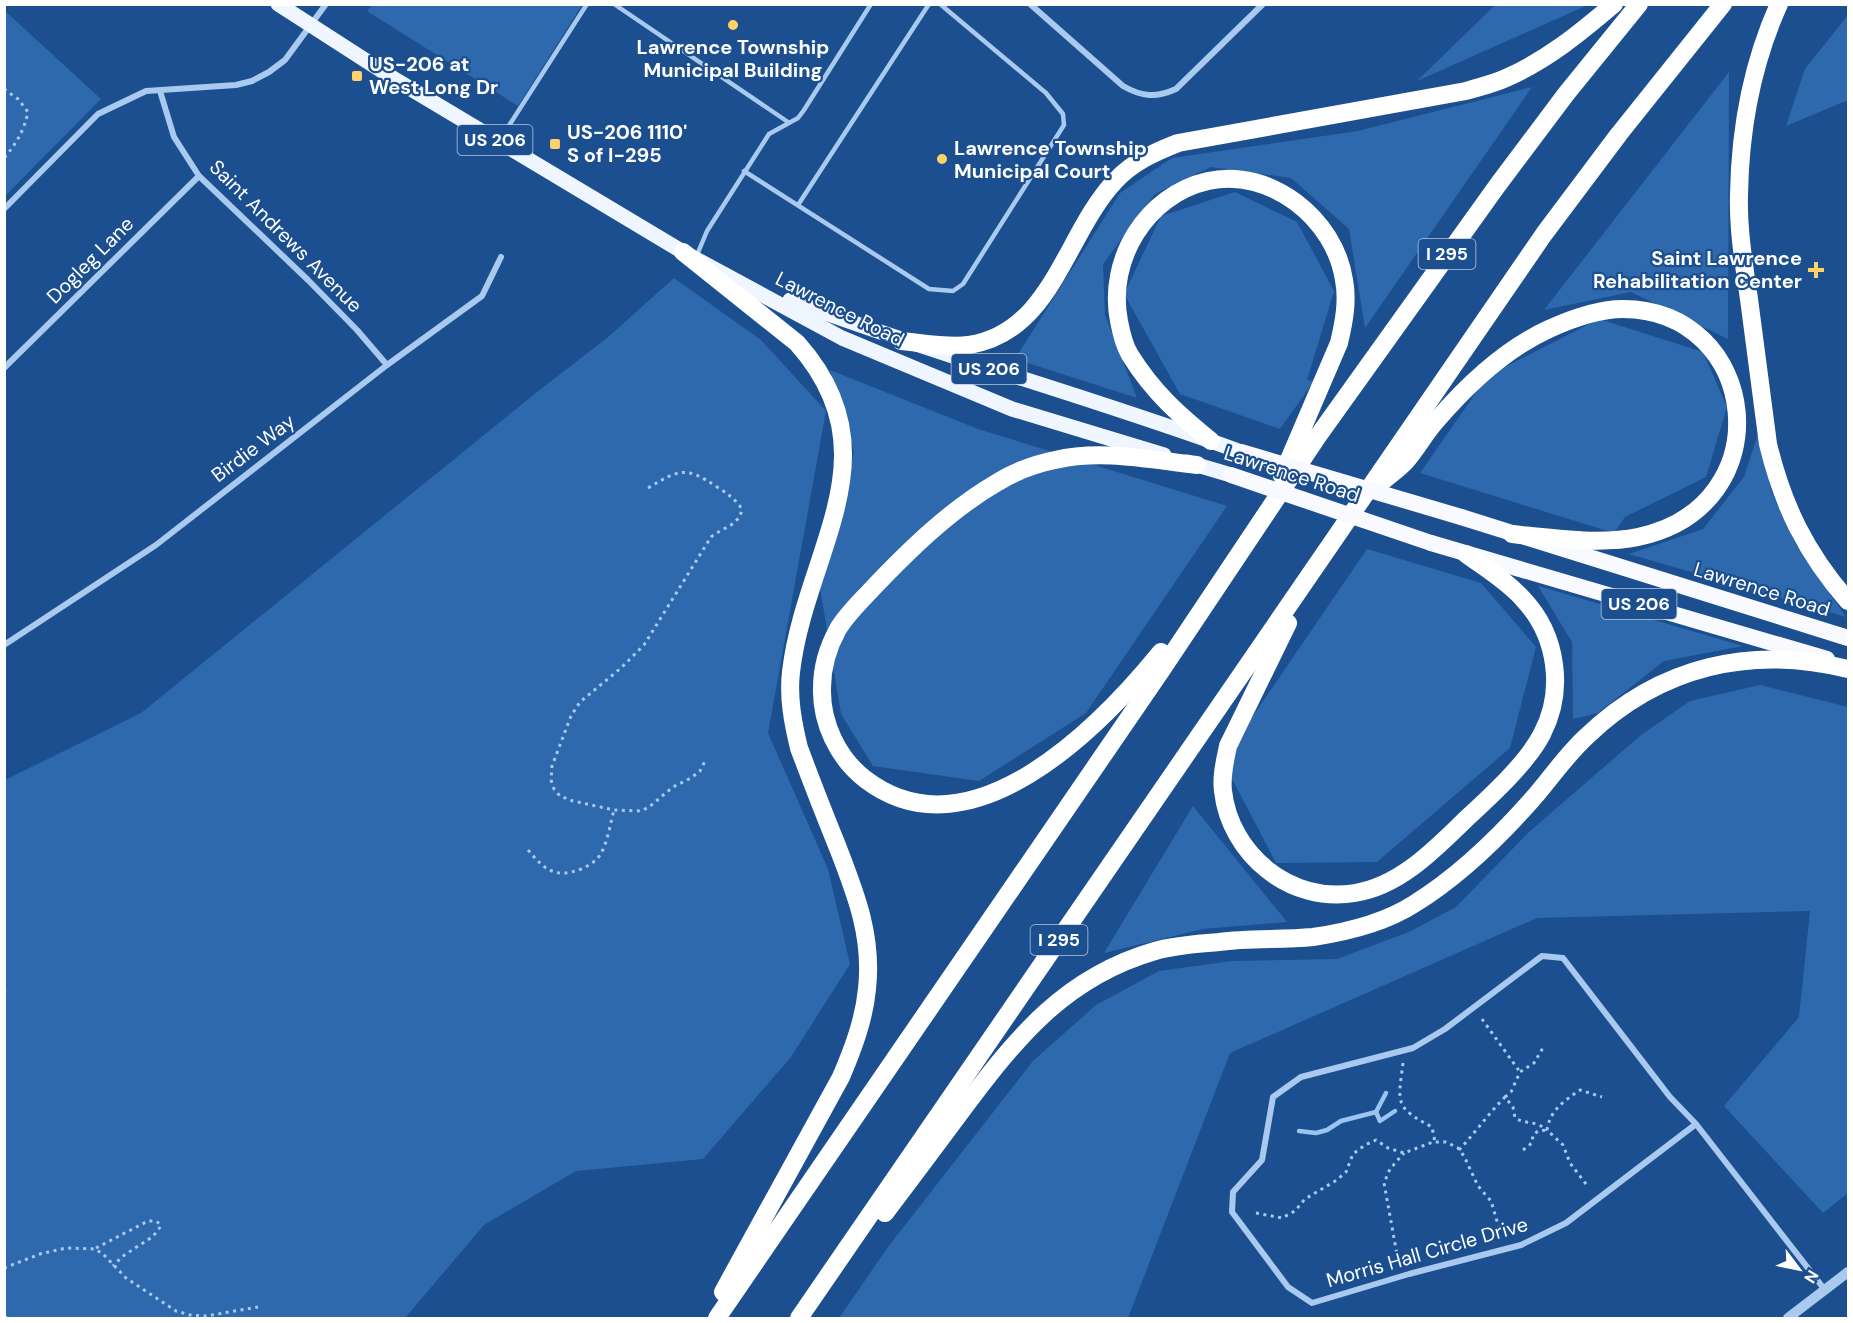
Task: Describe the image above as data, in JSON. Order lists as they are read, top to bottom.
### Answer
{
  "streets": {
    "highway": ["US 206", "I 295", "Lawrence Road"],
    "street": [
      "Saint Andrews Avenue",
      "Dogleg Lane",
      "Birdie Way",
      "Morris Hall Circle Drive"
    ]
  },
  "crossings": [
    ["Saint Andrews Avenue", "Dogleg Lane"],
    ["Saint Andrews Avenue", "Birdie Way"]
  ],
  "places": {
    "other": ["Lawrence Township Municipal Building", "Lawrence Township Municipal Court"],
    "transit": ["US-206 at West Long Dr", "US-206 1110' S of I-295"],
    "health": ["Saint Lawrence Rehabilitation Center"]
  },
  "north": "bottom right"
}
